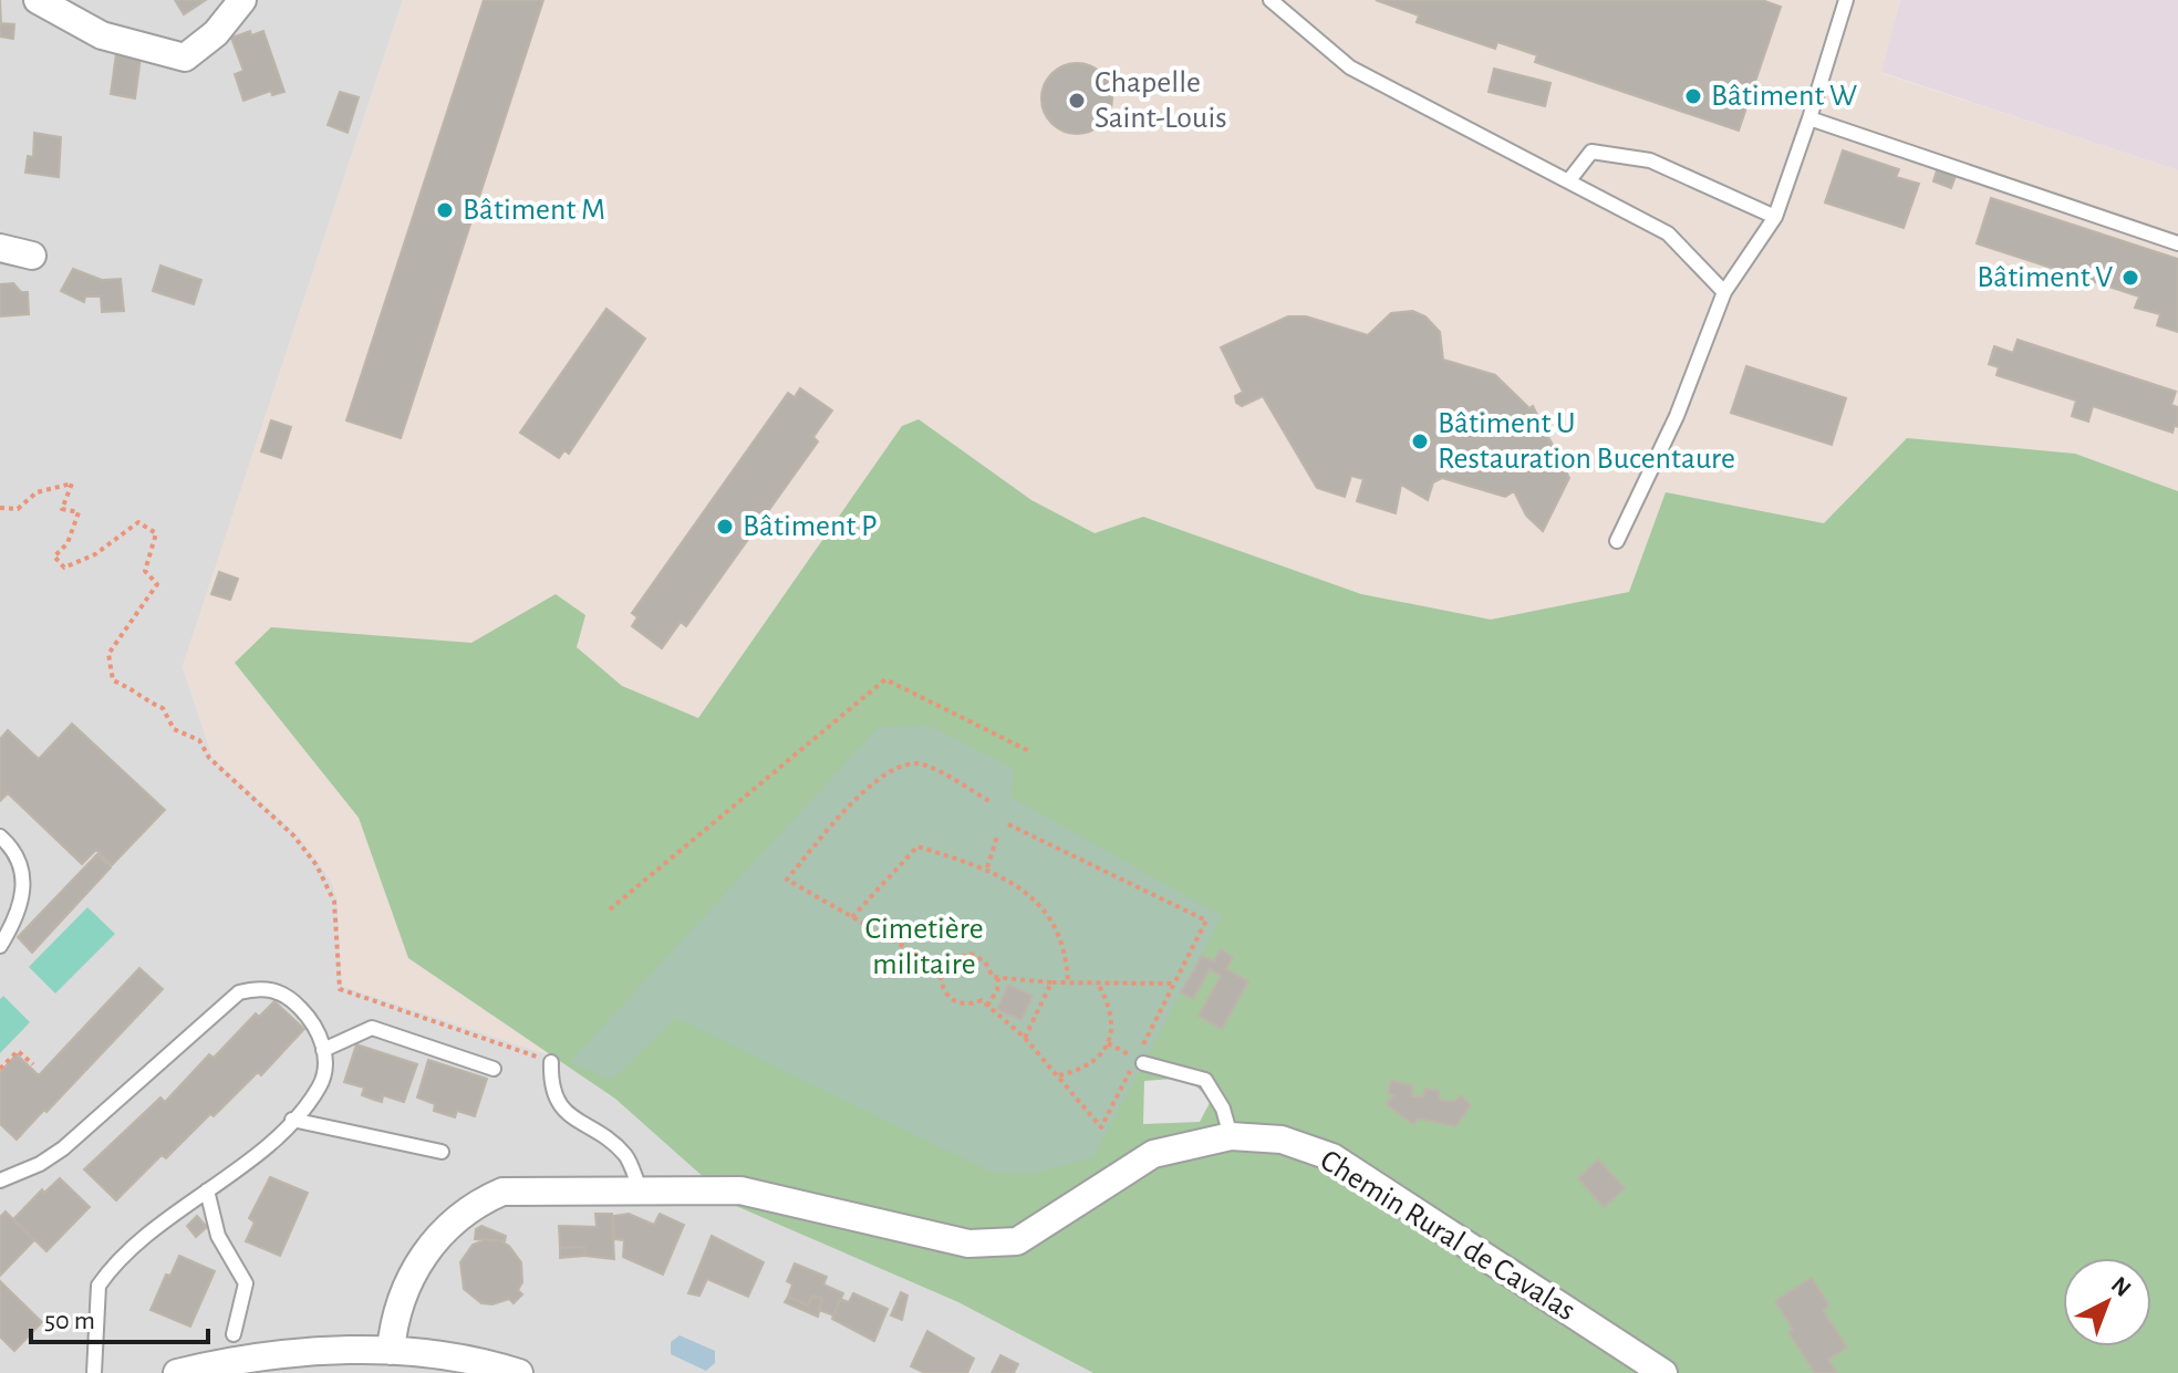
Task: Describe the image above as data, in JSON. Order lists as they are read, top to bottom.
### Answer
{
  "streets": {
    "street": ["Chemin Rural de Cavalas"]
  },
  "parks": ["Cimetière militaire"],
  "places": [
    "Bâtiment W",
    "Chapelle Saint-Louis",
    "Bâtiment M",
    "Bâtiment V",
    "Bâtiment U Restauration Bucentaure",
    "Bâtiment P"
  ],
  "scale_bar": "50 m",
  "north": "top right"
}
